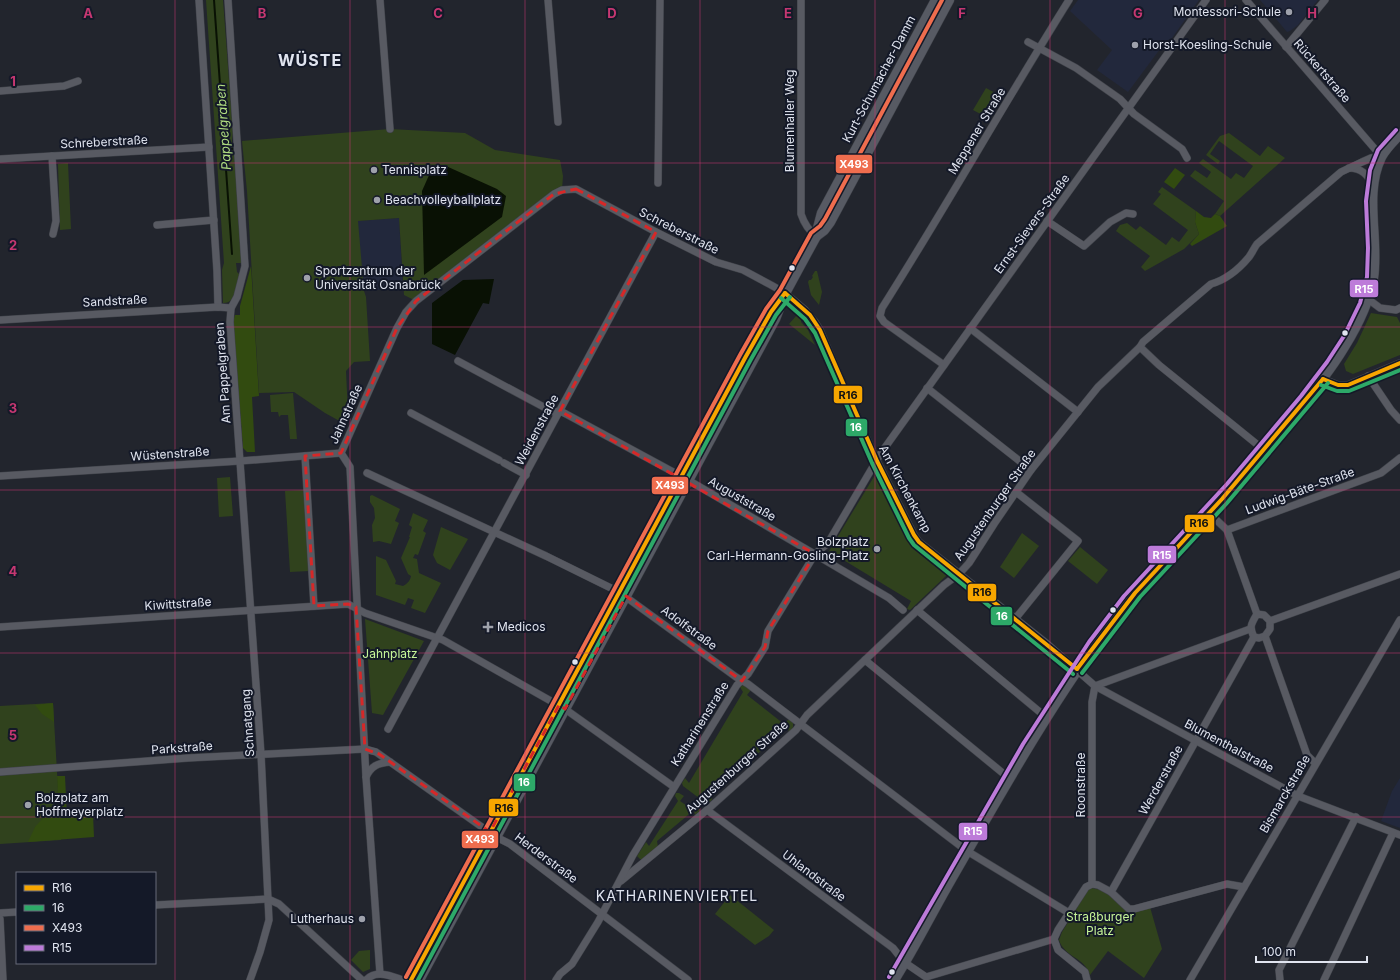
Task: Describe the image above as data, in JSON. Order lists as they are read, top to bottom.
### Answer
{
  "streets": {
    "main road": ["Kurt-Schumacher-Damm"],
    "street": [
      "Rückertstraße",
      "Blumenhaller Weg",
      "Meppener Straße",
      "Schreberstraße",
      "Ernst-Sievers-Straße",
      "Sandstraße",
      "Am Pappelgraben",
      "Jahnstraße",
      "Weidenstraße",
      "Wüstenstraße",
      "Am Kirchenkamp",
      "Ludwig-Bäte-Straße",
      "Auguststraße",
      "Augustenburger Straße",
      "Kiwittstraße",
      "Adolfstraße",
      "Schnatgang",
      "Katharinenstraße",
      "Blumenthalstraße",
      "Parkstraße",
      "Werderstraße",
      "Roonstraße",
      "Bismarckstraße",
      "Herderstraße",
      "Uhlandstraße"
    ]
  },
  "crossings": [
    ["Rückertstraße", "Augustenburger Straße"],
    ["Kurt-Schumacher-Damm", "Blumenhaller Weg"],
    ["Kurt-Schumacher-Damm", "Schreberstraße"],
    ["Kurt-Schumacher-Damm", "Am Kirchenkamp"],
    ["Kurt-Schumacher-Damm", "Auguststraße"],
    ["Kurt-Schumacher-Damm", "Adolfstraße"],
    ["Kurt-Schumacher-Damm", "Herderstraße"],
    ["Meppener Straße", "Ernst-Sievers-Straße"],
    ["Schreberstraße", "Am Pappelgraben"],
    ["Schreberstraße", "Jahnstraße"],
    ["Schreberstraße", "Weidenstraße"],
    ["Schreberstraße", "Am Kirchenkamp"],
    ["Ernst-Sievers-Straße", "Am Kirchenkamp"],
    ["Ernst-Sievers-Straße", "Katharinenstraße"],
    ["Sandstraße", "Am Pappelgraben"],
    ["Am Pappelgraben", "Wüstenstraße"],
    ["Am Pappelgraben", "Schnatgang"],
    ["Jahnstraße", "Wüstenstraße"],
    ["Jahnstraße", "Kiwittstraße"],
    ["Jahnstraße", "Parkstraße"],
    ["Jahnstraße", "Herderstraße"],
    ["Weidenstraße", "Auguststraße"],
    ["Weidenstraße", "Adolfstraße"],
    ["Wüstenstraße", "Schnatgang"],
    ["Am Kirchenkamp", "Augustenburger Straße"],
    ["Am Kirchenkamp", "Katharinenstraße"],
    ["Am Kirchenkamp", "Blumenthalstraße"],
    ["Auguststraße", "Katharinenstraße"],
    ["Augustenburger Straße", "Adolfstraße"],
    ["Augustenburger Straße", "Katharinenstraße"],
    ["Augustenburger Straße", "Uhlandstraße"],
    ["Kiwittstraße", "Schnatgang"],
    ["Adolfstraße", "Katharinenstraße"],
    ["Schnatgang", "Parkstraße"],
    ["Katharinenstraße", "Herderstraße"],
    ["Blumenthalstraße", "Werderstraße"],
    ["Blumenthalstraße", "Roonstraße"],
    ["Blumenthalstraße", "Bismarckstraße"],
    ["Parkstraße", "Herderstraße"]
  ],
  "districts": ["WÜSTE", "KATHARINENVIERTEL"],
  "water": ["Pappelgraben"],
  "parks": ["Jahnplatz", "Straßburger Platz"],
  "places": {
    "other": [
      "Montessori-Schule",
      "Horst-Koesling-Schule",
      "Tennisplatz",
      "Beachvolleyballplatz",
      "Sportzentrum der Universität Osnabrück",
      "Bolzplatz Carl-Hermann-Gosling-Platz",
      "Bolzplatz am Hoffmeyerplatz",
      "Lutherhaus"
    ],
    "health": ["Medicos"]
  },
  "lines": [
    "transit line X493",
    "transit line R15",
    "transit line R16",
    "transit line 16"
  ],
  "legend": [
    "R16",
    "16",
    "X493",
    "R15"
  ],
  "scale_bar": "100 m",
  "grid": {
    "columns": [
      "A",
      "B",
      "C",
      "D",
      "E",
      "F",
      "G",
      "H"
    ],
    "rows": [
      "1",
      "2",
      "3",
      "4",
      "5"
    ]
  }
}
